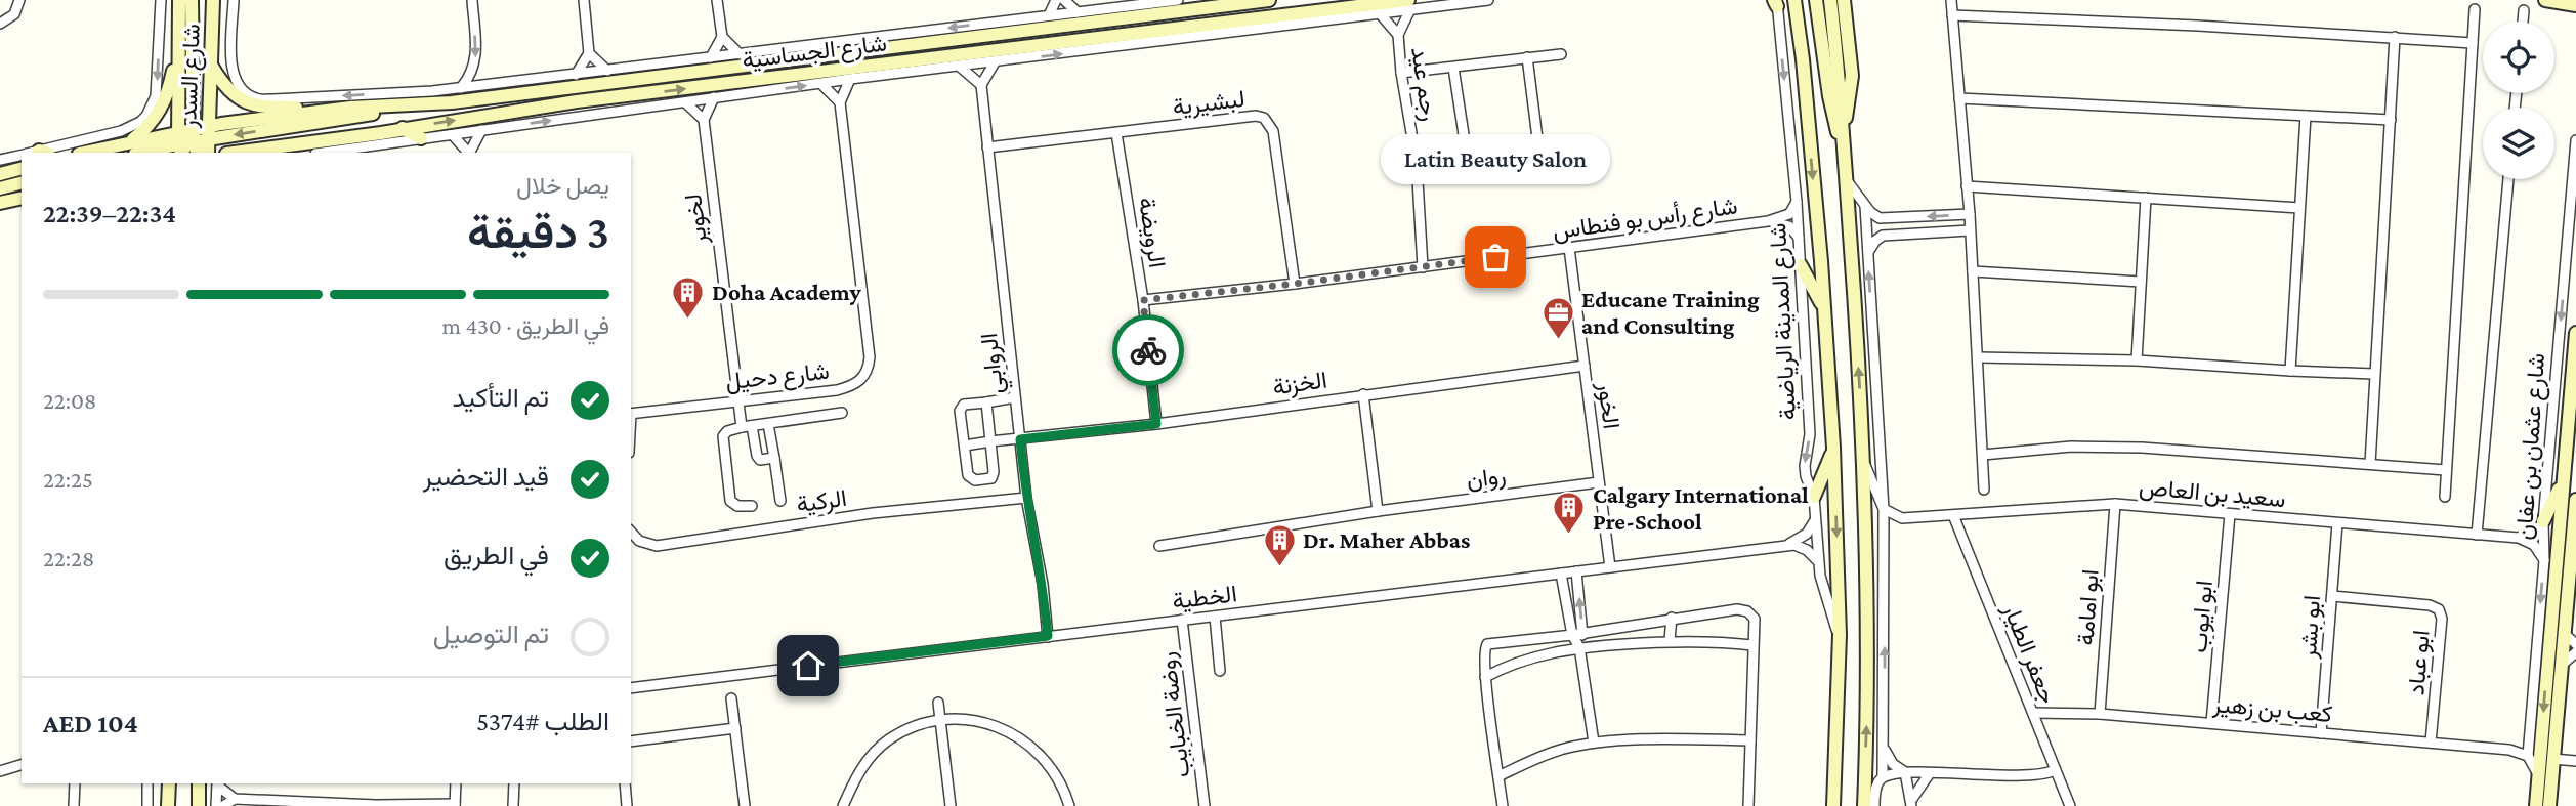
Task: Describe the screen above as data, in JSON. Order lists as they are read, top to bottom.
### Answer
{
  "streets": {
    "street": [
      "شارع الجساسية",
      "شارع السدر",
      "رجم عيد",
      "لبشيرية",
      "شارع رأس بو فنطاس",
      "لخوير",
      "الرويضة",
      "شارع المدينة الرياضية",
      "الروابي",
      "شارع دحيل",
      "الخزنة",
      "الخور",
      "شارع عثمان بن عفان",
      "روان",
      "سعيد بن العاص",
      "الركية",
      "الخطية",
      "ابو امامة",
      "ابو ايوب",
      "ابو بشر",
      "جعفر الطيار",
      "ابو عباد",
      "كعب بن زهير",
      "روضة الخبايب"
    ]
  },
  "crossings": [
    ["شارع الجساسية", "شارع السدر"],
    ["شارع الجساسية", "رجم عيد"],
    ["رجم عيد", "شارع رأس بو فنطاس"],
    ["لبشيرية", "شارع رأس بو فنطاس"],
    ["لبشيرية", "الرويضة"],
    ["لبشيرية", "الروابي"],
    ["شارع رأس بو فنطاس", "الرويضة"],
    ["شارع رأس بو فنطاس", "شارع المدينة الرياضية"],
    ["شارع رأس بو فنطاس", "الخور"],
    ["لخوير", "شارع دحيل"],
    ["الرويضة", "الخزنة"],
    ["الروابي", "الخزنة"],
    ["الروابي", "الركية"],
    ["الروابي", "الخطية"],
    ["الخزنة", "الخور"],
    ["الخور", "روان"],
    ["الخور", "الخطية"],
    ["شارع عثمان بن عفان", "كعب بن زهير"],
    ["سعيد بن العاص", "ابو امامة"],
    ["سعيد بن العاص", "ابو ايوب"],
    ["سعيد بن العاص", "ابو بشر"],
    ["سعيد بن العاص", "جعفر الطيار"],
    ["الخطية", "روضة الخبايب"],
    ["ابو امامة", "كعب بن زهير"],
    ["ابو ايوب", "كعب بن زهير"],
    ["ابو بشر", "ابو عباد"],
    ["ابو بشر", "كعب بن زهير"],
    ["جعفر الطيار", "كعب بن زهير"],
    ["ابو عباد", "كعب بن زهير"]
  ],
  "places": {
    "other": ["Latin Beauty Salon"],
    "building": ["Doha Academy", "Calgary International Pre-School", "Dr. Maher Abbas"],
    "office": ["Educane Training and Consulting"]
  },
  "page": {
    "bubble": "Latin Beauty Salon",
    "heading": ["3 دقيقة", "يصل خلال", "22:34–22:39"],
    "panel": ["الطلب #5374", "AED 104"],
    "bar": "في الطريق · 430 m",
    "list": [
      ["تم التأكيد", "22:08"],
      ["قيد التحضير", "22:25"],
      ["في الطريق", "22:28"],
      "تم التوصيل"
    ]
  }
}
